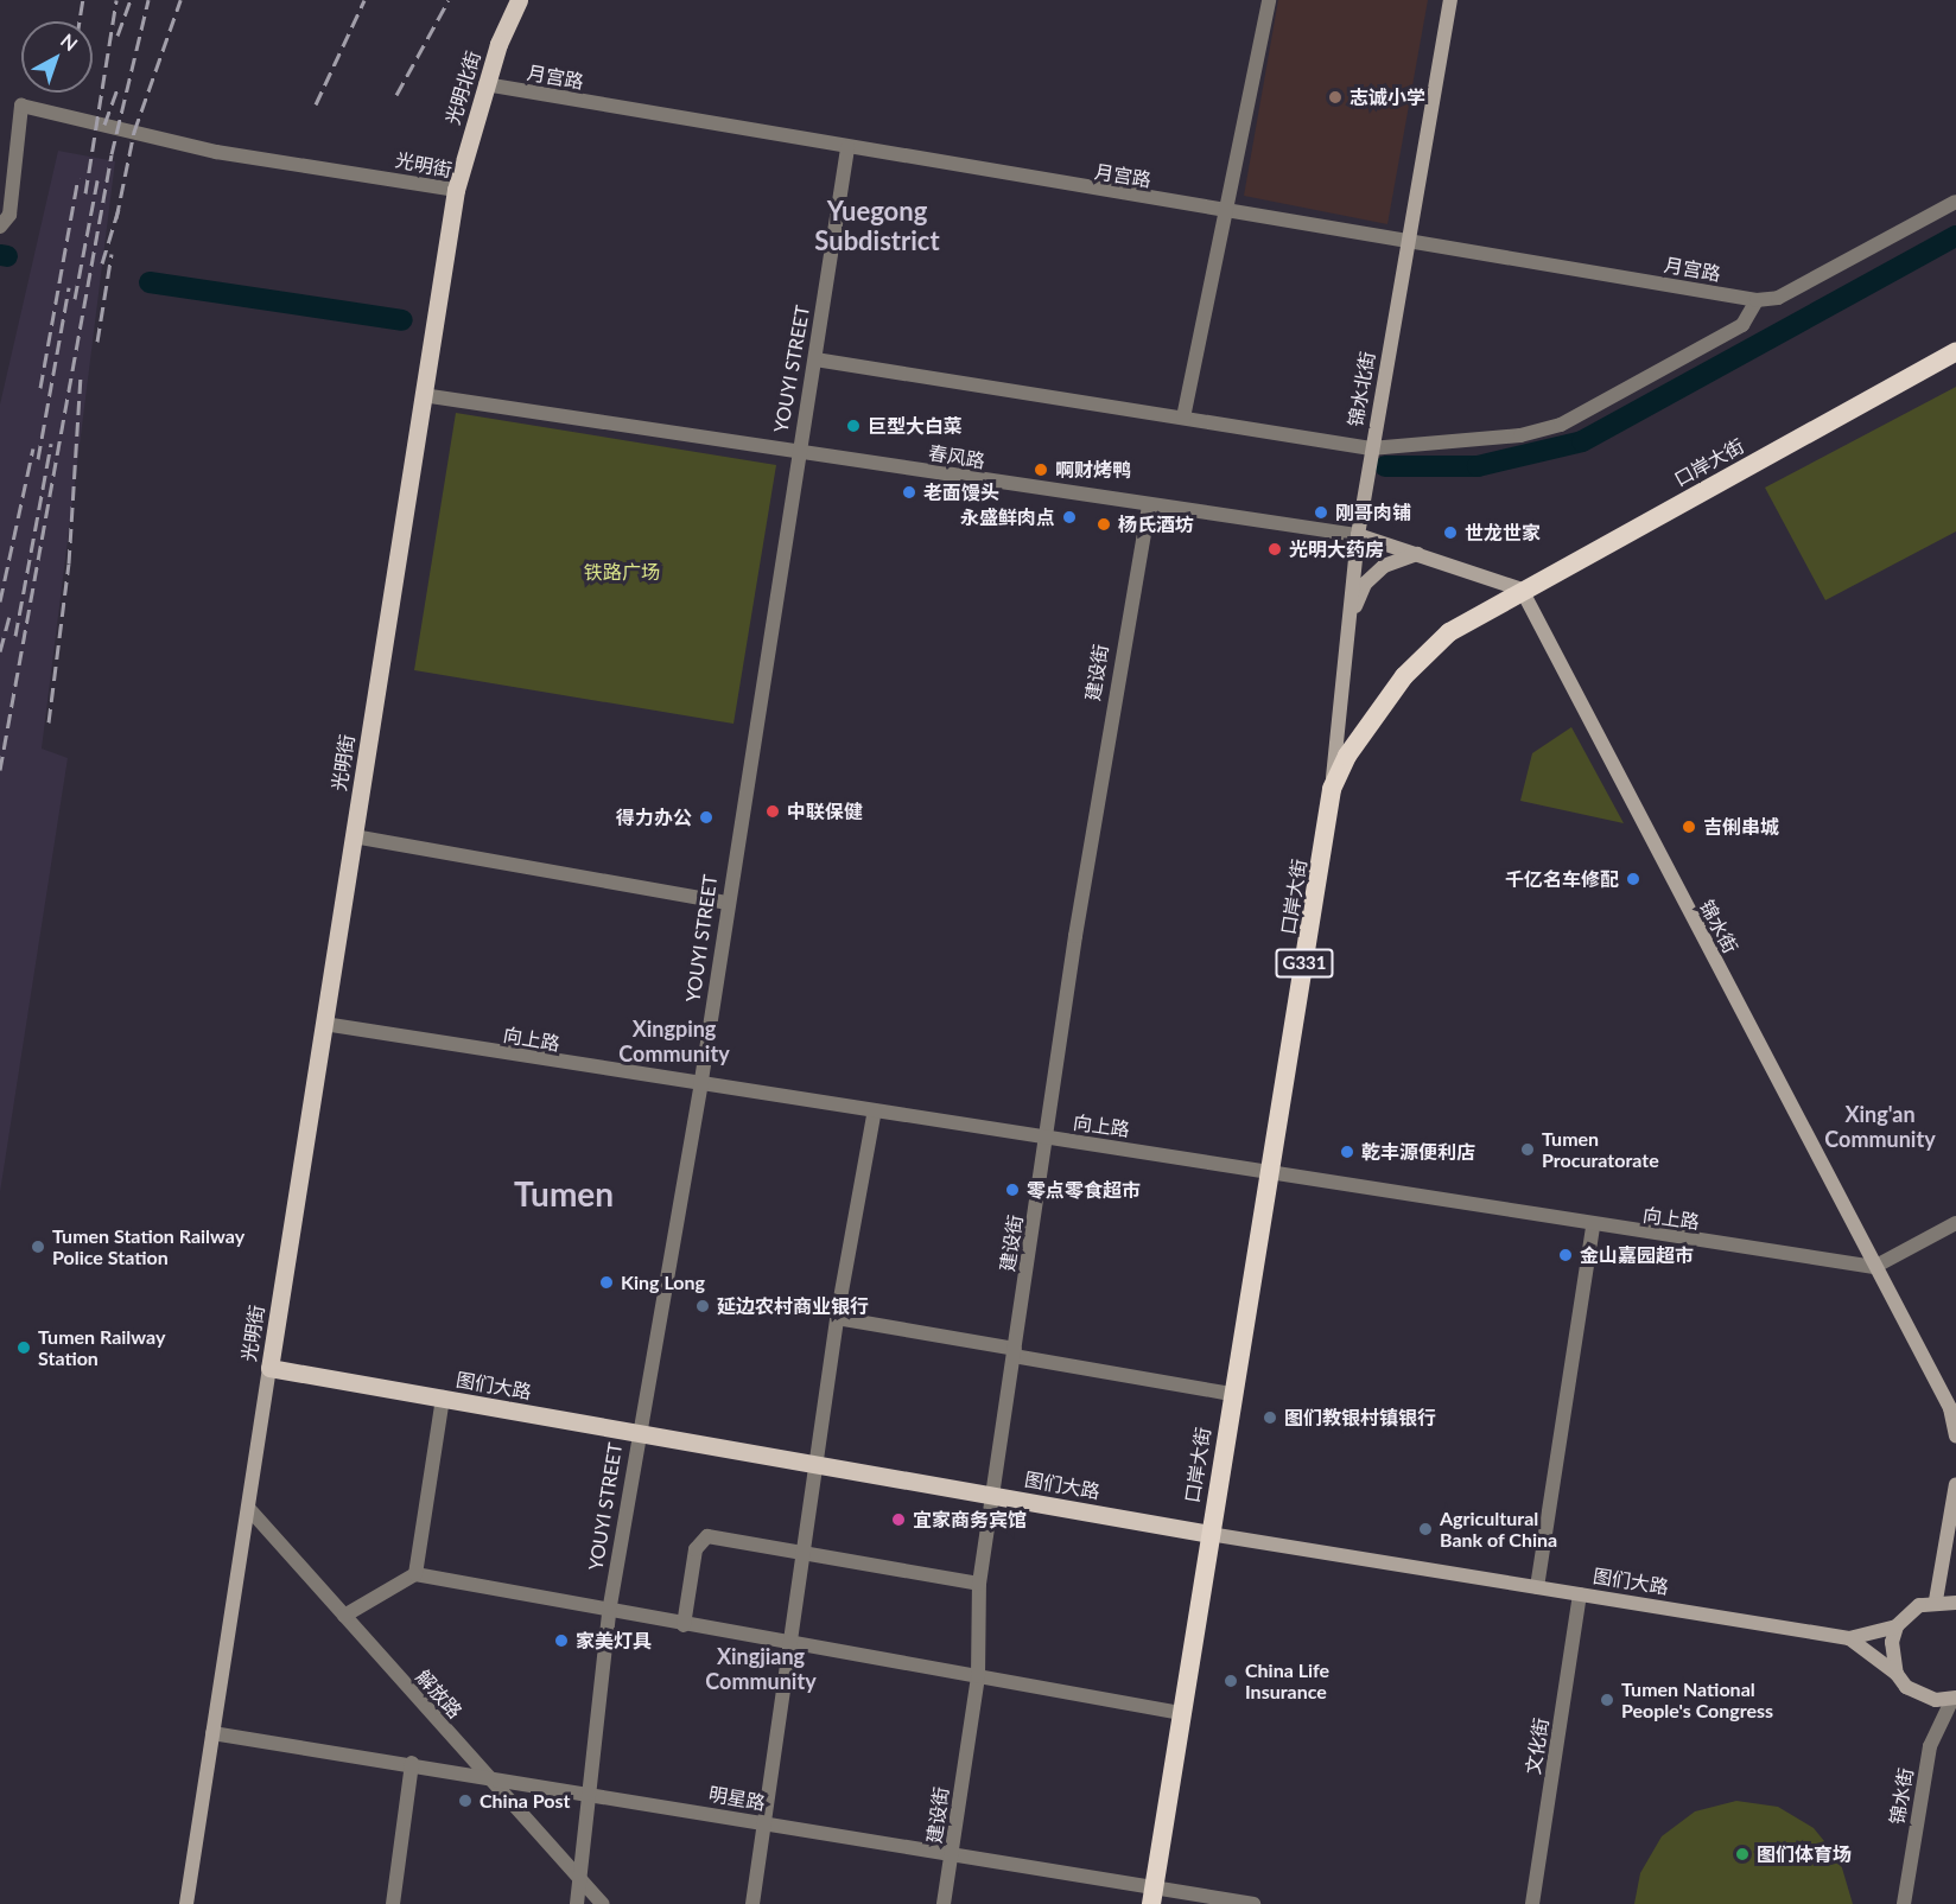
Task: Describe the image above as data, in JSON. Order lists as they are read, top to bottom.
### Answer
{
  "streets": {
    "highway": ["口岸大街", "G331"],
    "main road": [
      "光明北街",
      "光明街",
      "锦水北街",
      "锦水街",
      "图们大路"
    ],
    "street": [
      "月宫路",
      "YOUYI STREET",
      "春风路",
      "建设街",
      "向上路",
      "解放路",
      "文化街",
      "明星路"
    ]
  },
  "crossings": [
    ["月宫路", "光明北街"],
    ["月宫路", "YOUYI STREET"],
    ["月宫路", "锦水北街"],
    ["光明北街", "光明街"],
    ["光明街", "春风路"],
    ["光明街", "向上路"],
    ["光明街", "图们大路"],
    ["光明街", "解放路"],
    ["光明街", "明星路"],
    ["YOUYI STREET", "春风路"],
    ["YOUYI STREET", "向上路"],
    ["YOUYI STREET", "图们大路"],
    ["YOUYI STREET", "解放路"],
    ["YOUYI STREET", "明星路"],
    ["锦水北街", "春风路"],
    ["锦水北街", "口岸大街"],
    ["春风路", "建设街"],
    ["口岸大街", "锦水街"],
    ["口岸大街", "向上路"],
    ["口岸大街", "图们大路"],
    ["口岸大街", "明星路"],
    ["建设街", "向上路"],
    ["建设街", "图们大路"],
    ["建设街", "明星路"],
    ["锦水街", "向上路"],
    ["图们大路", "文化街"],
    ["解放路", "明星路"]
  ],
  "districts": [
    "Yuegong Subdistrict",
    "Xingping Community",
    "Xing'an Community",
    "Tumen",
    "Xingjiang Community"
  ],
  "parks": ["铁路广场"],
  "places": [
    "志诚小学",
    "巨型大白菜",
    "啊财烤鸭",
    "老面馒头",
    "刚哥肉铺",
    "永盛鲜肉点",
    "杨氏酒坊",
    "世龙世家",
    "光明大药房",
    "中联保健",
    "得力办公",
    "吉俐串城",
    "千亿名车修配",
    "Tumen Procuratorate",
    "乾丰源便利店",
    "零点零食超市",
    "Tumen Station Railway Police Station",
    "金山嘉园超市",
    "King Long",
    "延边农村商业银行",
    "Tumen Railway Station",
    "图们教银村镇银行",
    "宜家商务宾馆",
    "Agricultural Bank of China",
    "家美灯具",
    "China Life Insurance",
    "Tumen National People's Congress",
    "China Post",
    "图们体育场"
  ],
  "north": "top right"
}
